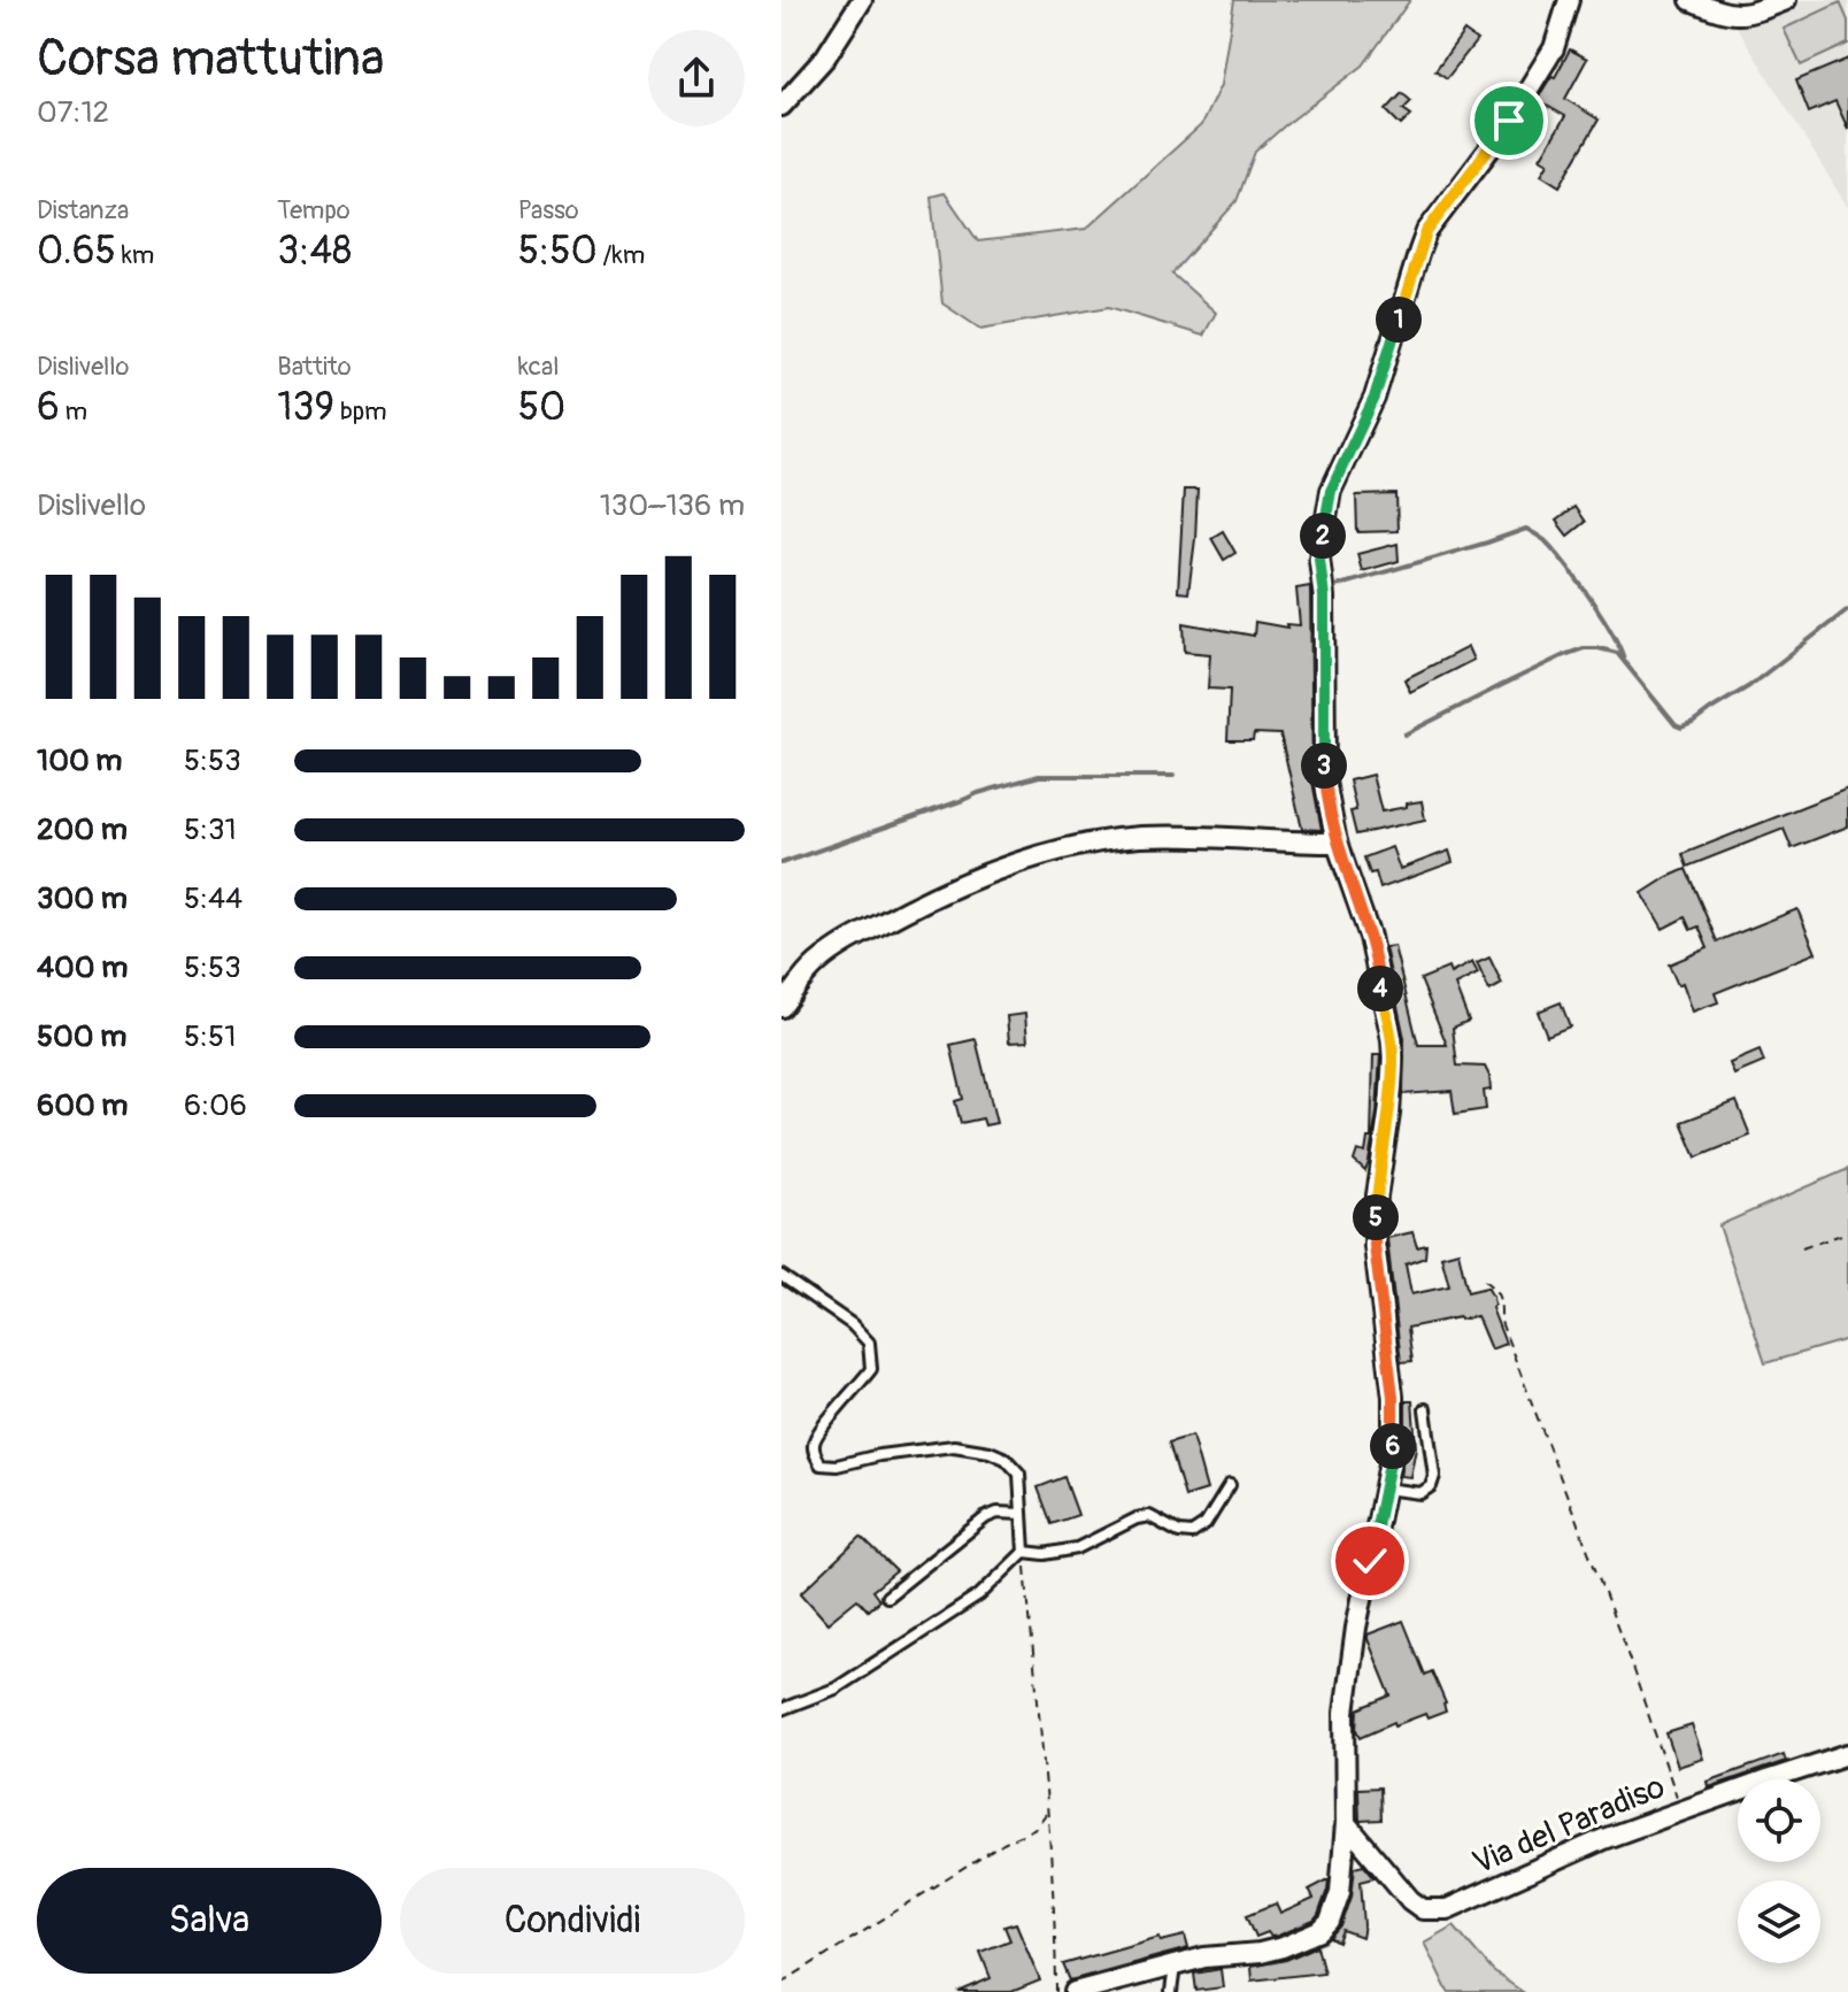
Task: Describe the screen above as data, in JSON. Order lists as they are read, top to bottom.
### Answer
{
  "streets": {
    "street": ["Via del Paradiso"]
  },
  "page": {
    "heading": ["Corsa mattutina", "07:12"],
    "stats": [
      ["Distanza", "0.65 km"],
      ["Tempo", "3:48"],
      ["Passo", "5:50 /km"],
      ["Dislivello", "6 m"],
      ["Battito", "139 bpm"],
      ["kcal", "50"]
    ],
    "pins": [
      "1",
      "2",
      "3",
      "4",
      "5",
      "6"
    ],
    "chart": ["Dislivello", "130–136 m"],
    "list": [
      {
        "name": "100 m",
        "note": "5:53"
      },
      {
        "name": "200 m",
        "note": "5:31"
      },
      {
        "name": "300 m",
        "note": "5:44"
      },
      {
        "name": "400 m",
        "note": "5:53"
      },
      {
        "name": "500 m",
        "note": "5:51"
      },
      {
        "name": "600 m",
        "note": "6:06"
      }
    ],
    "buttons": ["Salva", "Condividi"]
  }
}
